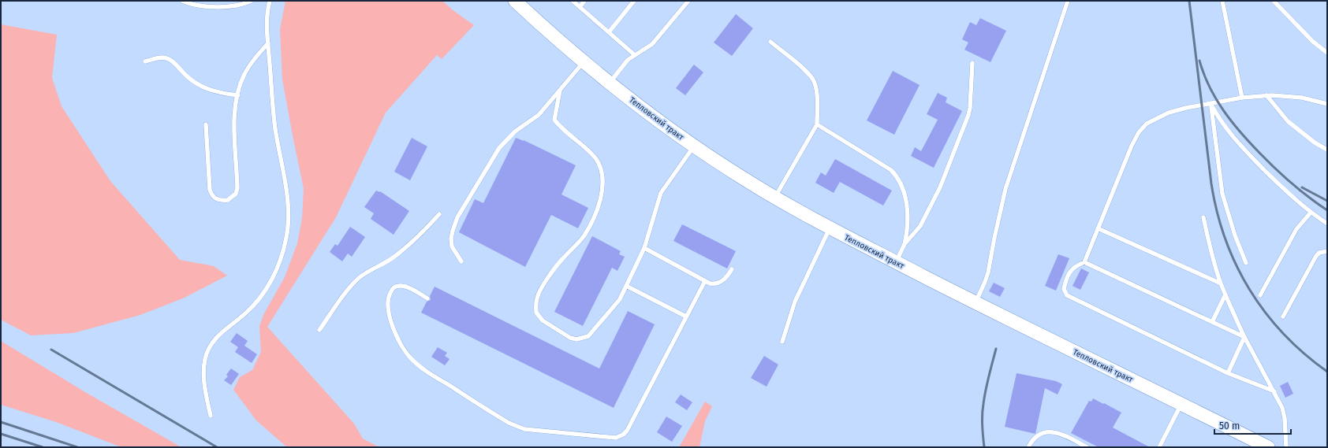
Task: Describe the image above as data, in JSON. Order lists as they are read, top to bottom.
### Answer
{
  "streets": {
    "main road": ["Тепловский тракт"]
  },
  "scale_bar": "50 m"
}
